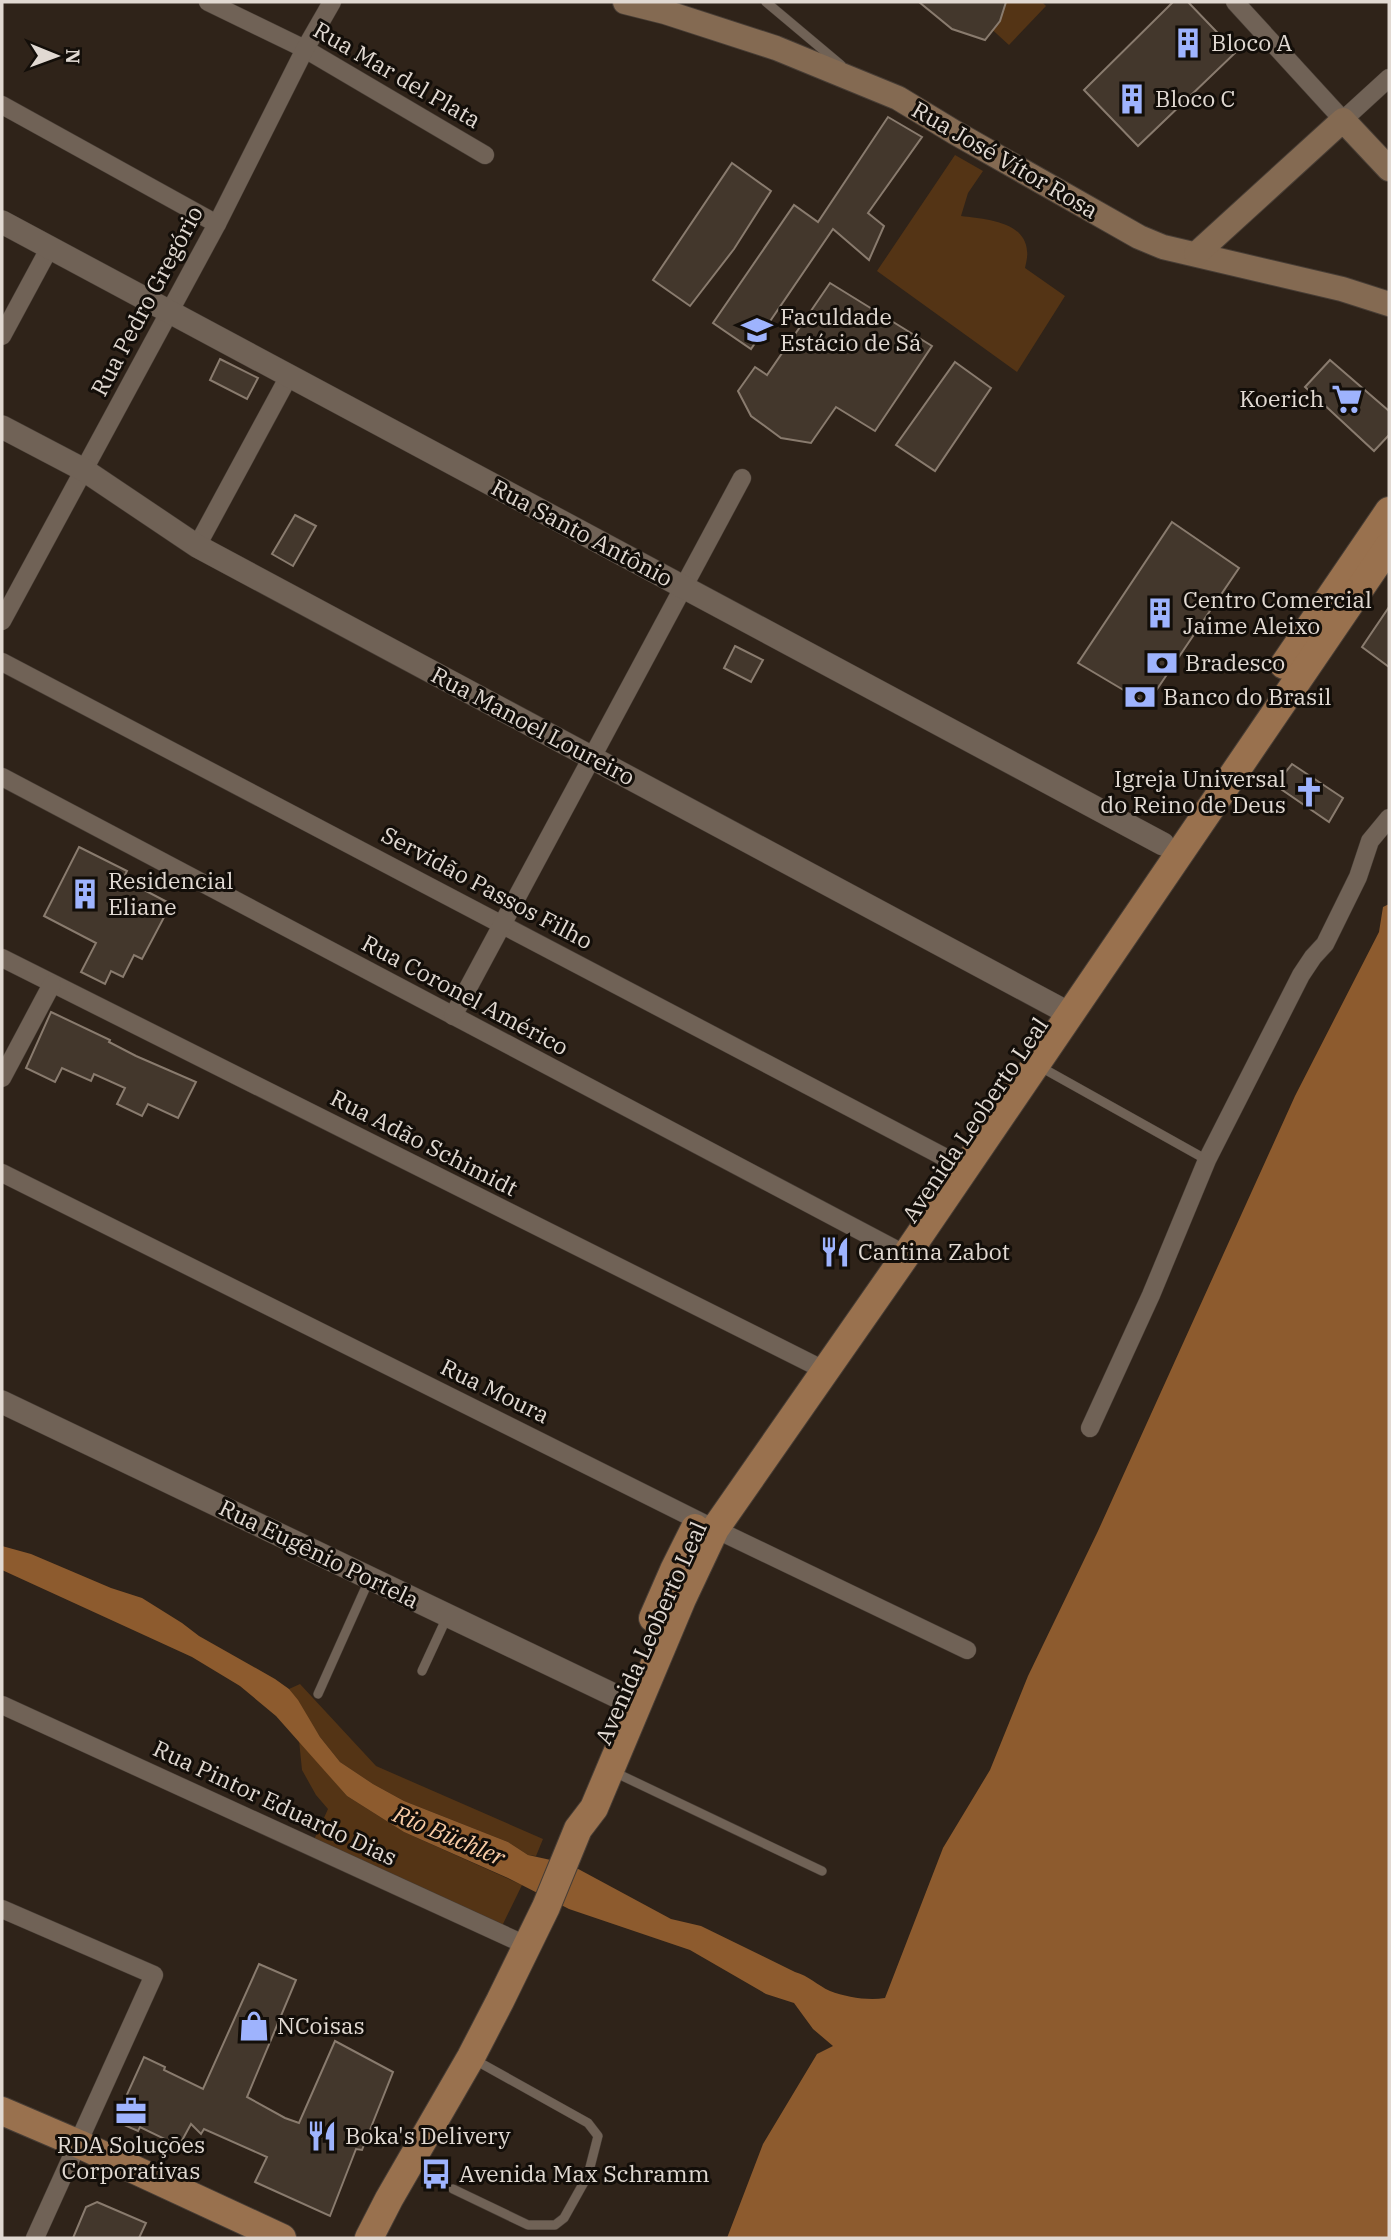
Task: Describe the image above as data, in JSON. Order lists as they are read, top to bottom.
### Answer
{
  "streets": {
    "main road": ["Rua José Vítor Rosa", "Avenida Leoberto Leal"],
    "street": [
      "Rua Mar del Plata",
      "Rua Pedro Gregório",
      "Rua Santo Antônio",
      "Rua Manoel Loureiro",
      "Servidão Passos Filho",
      "Rua Coronel Américo",
      "Rua Adão Schimidt",
      "Rua Moura",
      "Rua Eugênio Portela",
      "Rua Pintor Eduardo Dias"
    ]
  },
  "crossings": [
    ["Rua Mar del Plata", "Rua Pedro Gregório"],
    ["Rua Pedro Gregório", "Rua Santo Antônio"],
    ["Rua Pedro Gregório", "Rua Manoel Loureiro"],
    ["Rua Santo Antônio", "Avenida Leoberto Leal"],
    ["Rua Manoel Loureiro", "Avenida Leoberto Leal"],
    ["Servidão Passos Filho", "Avenida Leoberto Leal"],
    ["Rua Coronel Américo", "Avenida Leoberto Leal"],
    ["Avenida Leoberto Leal", "Rua Adão Schimidt"],
    ["Avenida Leoberto Leal", "Rua Moura"],
    ["Avenida Leoberto Leal", "Rua Eugênio Portela"]
  ],
  "water": ["Rio Büchler"],
  "places": {
    "building": [
      "Bloco A",
      "Bloco C",
      "Centro Comercial Jaime Aleixo",
      "Residencial Eliane"
    ],
    "school or university": ["Faculdade Estácio de Sá"],
    "supermarket": ["Koerich"],
    "bank": ["Bradesco", "Banco do Brasil"],
    "church": ["Igreja Universal do Reino de Deus"],
    "restaurant": ["Cantina Zabot", "Boka's Delivery"],
    "shop": ["NCoisas"],
    "office": ["RDA Soluções Corporativas"],
    "bus stop": ["Avenida Max Schramm"]
  },
  "north": "right"
}
